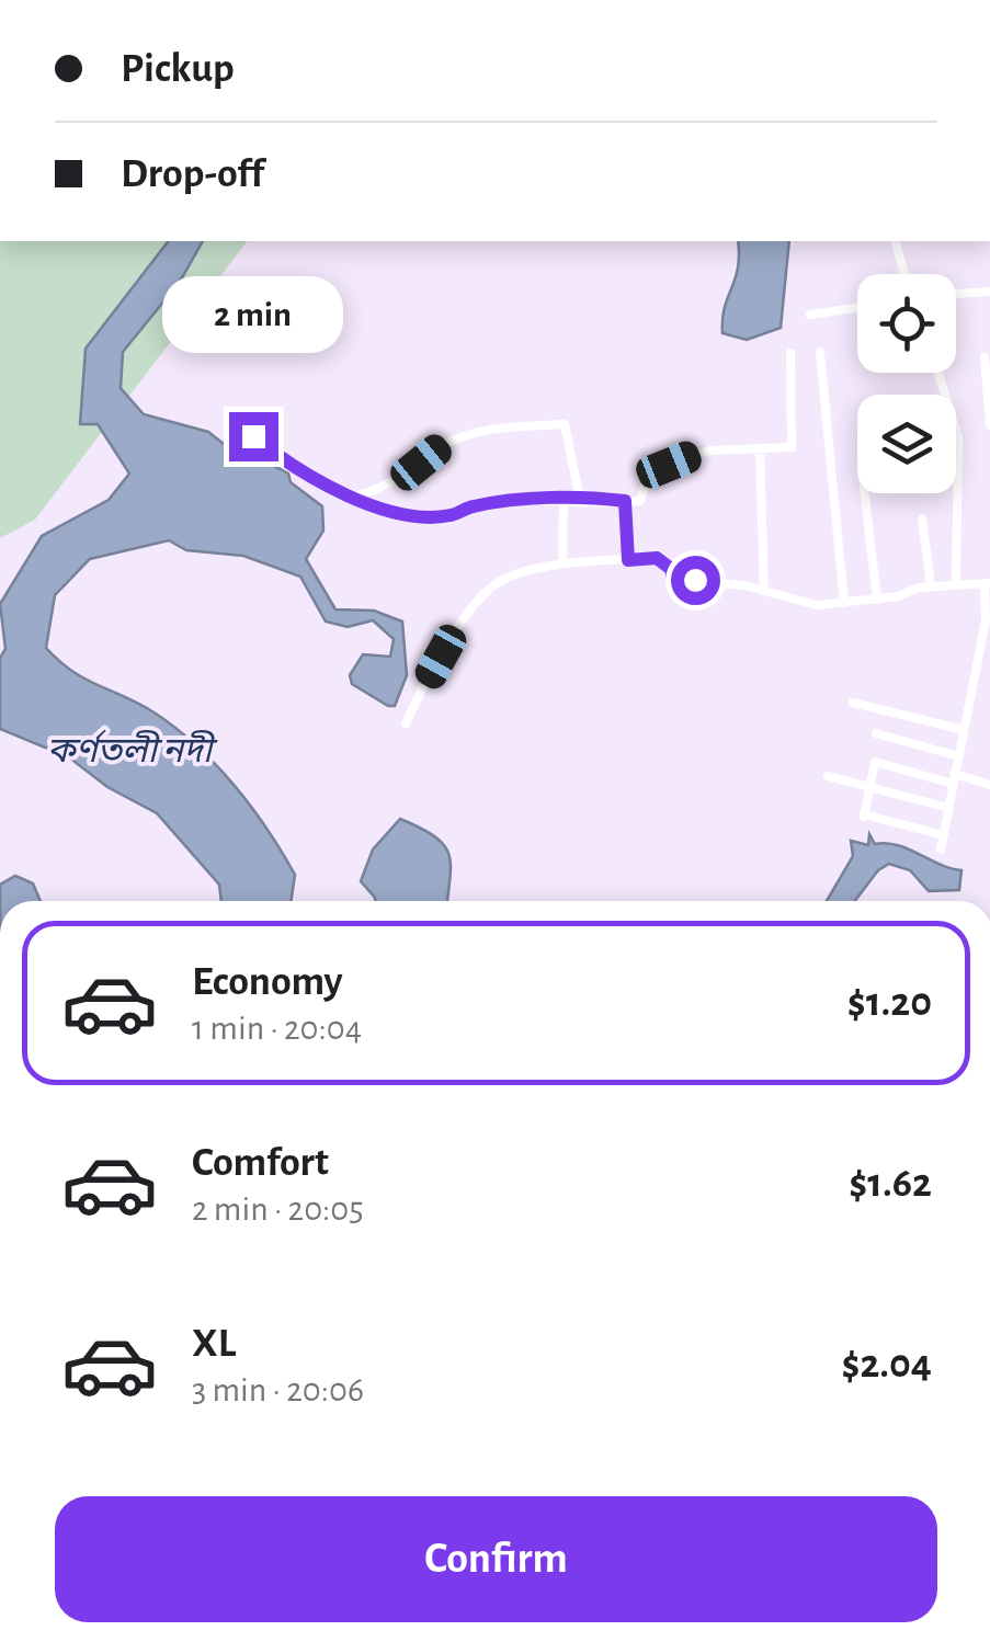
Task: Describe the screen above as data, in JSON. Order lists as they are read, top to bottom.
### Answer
{
  "water": ["কর্ণতলী নদী"],
  "page": {
    "banner": ["Pickup", "Drop-off"],
    "bubble": "2 min",
    "list": [
      {
        "name": "Economy",
        "note": "1 min · 20:04",
        "value": "$1.20"
      },
      {
        "name": "Comfort",
        "note": "2 min · 20:05",
        "value": "$1.62"
      },
      {
        "name": "XL",
        "note": "3 min · 20:06",
        "value": "$2.04"
      }
    ],
    "buttons": "Confirm"
  }
}
